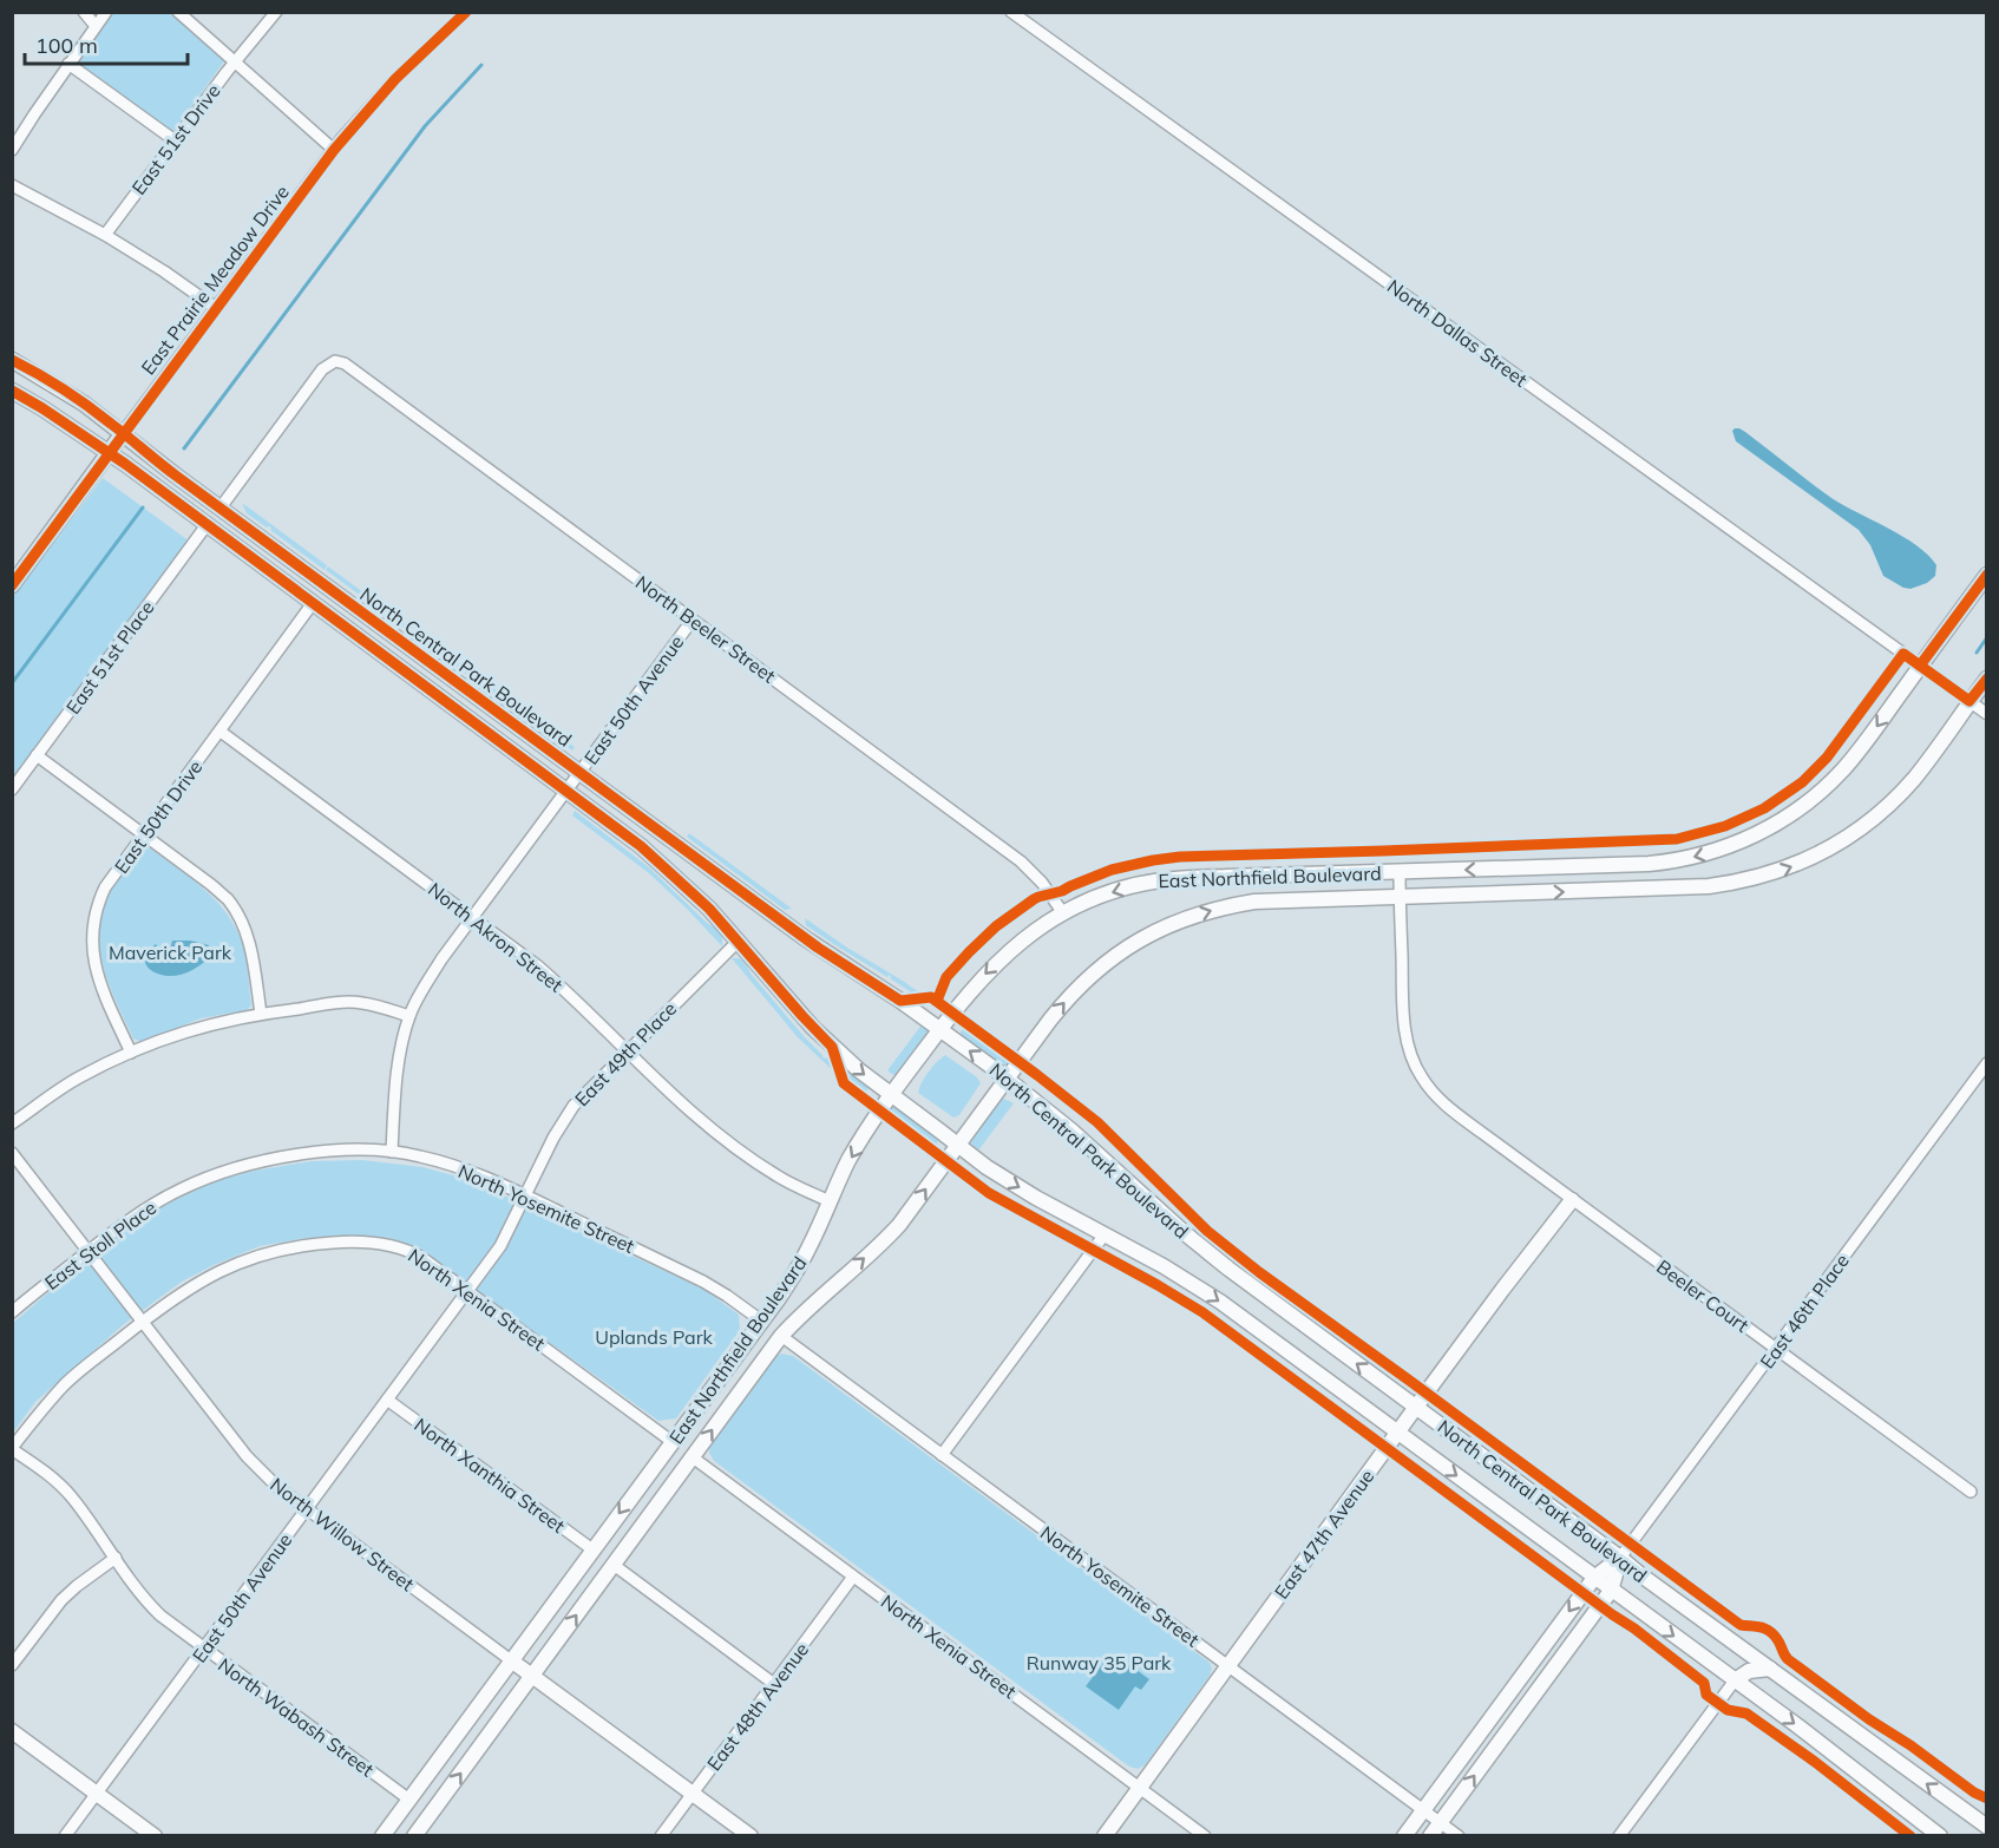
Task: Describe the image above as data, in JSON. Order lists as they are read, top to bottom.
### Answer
{
  "streets": {
    "main road": [
      "East Prairie Meadow Drive",
      "North Central Park Boulevard",
      "East Northfield Boulevard",
      "East 46th Place",
      "North Willow Street",
      "East 47th Avenue"
    ],
    "street": [
      "East 51st Drive",
      "North Dallas Street",
      "North Beeler Street",
      "East 51st Place",
      "East 50th Avenue",
      "East 50th Drive",
      "North Akron Street",
      "East 49th Place",
      "North Yosemite Street",
      "East Stoll Place",
      "Beeler Court",
      "North Xenia Street",
      "North Xanthia Street",
      "East 48th Avenue",
      "North Wabash Street"
    ]
  },
  "crossings": [
    ["East Prairie Meadow Drive", "North Central Park Boulevard"],
    ["North Dallas Street", "East Northfield Boulevard"],
    ["North Beeler Street", "North Central Park Boulevard"],
    ["North Beeler Street", "East 50th Avenue"],
    ["North Beeler Street", "East Northfield Boulevard"],
    ["East 51st Place", "North Central Park Boulevard"],
    ["North Central Park Boulevard", "East 50th Avenue"],
    ["North Central Park Boulevard", "East 50th Drive"],
    ["North Central Park Boulevard", "East Northfield Boulevard"],
    ["North Central Park Boulevard", "East 49th Place"],
    ["North Central Park Boulevard", "East 46th Place"],
    ["North Central Park Boulevard", "East 47th Avenue"],
    ["East 50th Avenue", "North Akron Street"],
    ["East 50th Avenue", "East 49th Place"],
    ["East 50th Avenue", "North Yosemite Street"],
    ["East 50th Avenue", "North Xenia Street"],
    ["East 50th Avenue", "North Xanthia Street"],
    ["East 50th Avenue", "North Willow Street"],
    ["East 50th Avenue", "North Wabash Street"],
    ["East 50th Drive", "North Akron Street"],
    ["East Northfield Boulevard", "North Akron Street"],
    ["East Northfield Boulevard", "North Yosemite Street"],
    ["East Northfield Boulevard", "Beeler Court"],
    ["East Northfield Boulevard", "North Xenia Street"],
    ["East Northfield Boulevard", "North Xanthia Street"],
    ["East Northfield Boulevard", "North Willow Street"],
    ["East Northfield Boulevard", "North Wabash Street"],
    ["North Akron Street", "East 49th Place"],
    ["East 49th Place", "North Yosemite Street"],
    ["East 49th Place", "North Xenia Street"],
    ["North Yosemite Street", "East Stoll Place"],
    ["North Yosemite Street", "East 46th Place"],
    ["North Yosemite Street", "East 47th Avenue"],
    ["East Stoll Place", "North Willow Street"],
    ["Beeler Court", "East 46th Place"],
    ["Beeler Court", "East 47th Avenue"],
    ["North Xenia Street", "North Willow Street"],
    ["North Xenia Street", "East 47th Avenue"],
    ["North Xenia Street", "East 48th Avenue"],
    ["North Willow Street", "East 48th Avenue"]
  ],
  "parks": ["Maverick Park", "Uplands Park", "Runway 35 Park"],
  "scale_bar": "100 m"
}
